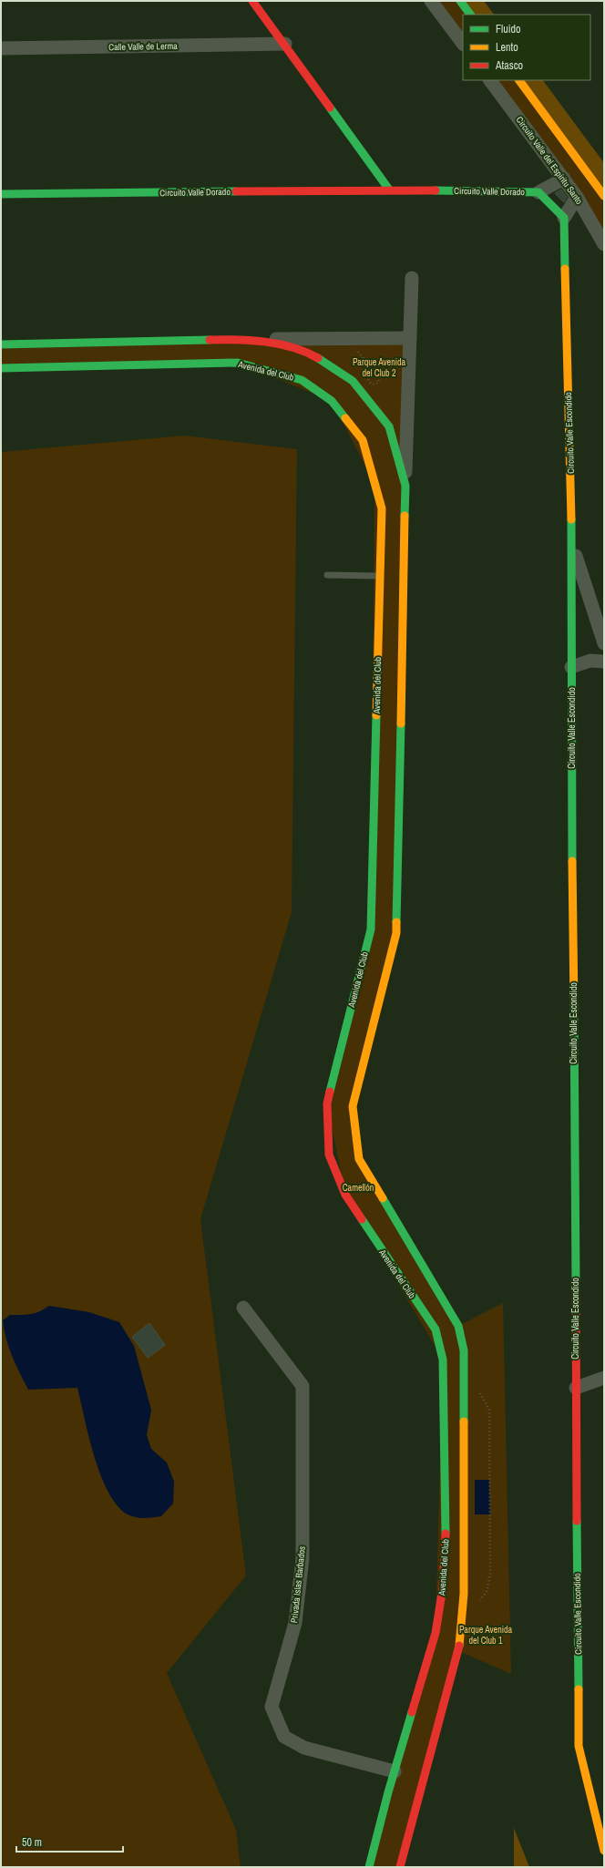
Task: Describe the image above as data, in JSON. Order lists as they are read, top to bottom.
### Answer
{
  "streets": {
    "street": [
      "Calle Valle de Lerma",
      "Circuito Valle del Espíritu Santo",
      "Circuito Valle Dorado",
      "Avenida del Club",
      "Circuito Valle Escondido",
      "Privada Islas Barbados"
    ]
  },
  "crossings": [
    ["Circuito Valle del Espíritu Santo", "Circuito Valle Dorado"],
    ["Avenida del Club", "Privada Islas Barbados"]
  ],
  "parks": ["Parque Avenida del Club 2", "Camellón", "Parque Avenida del Club 1"],
  "legend": ["Fluido", "Lento", "Atasco"],
  "scale_bar": "50 m"
}
